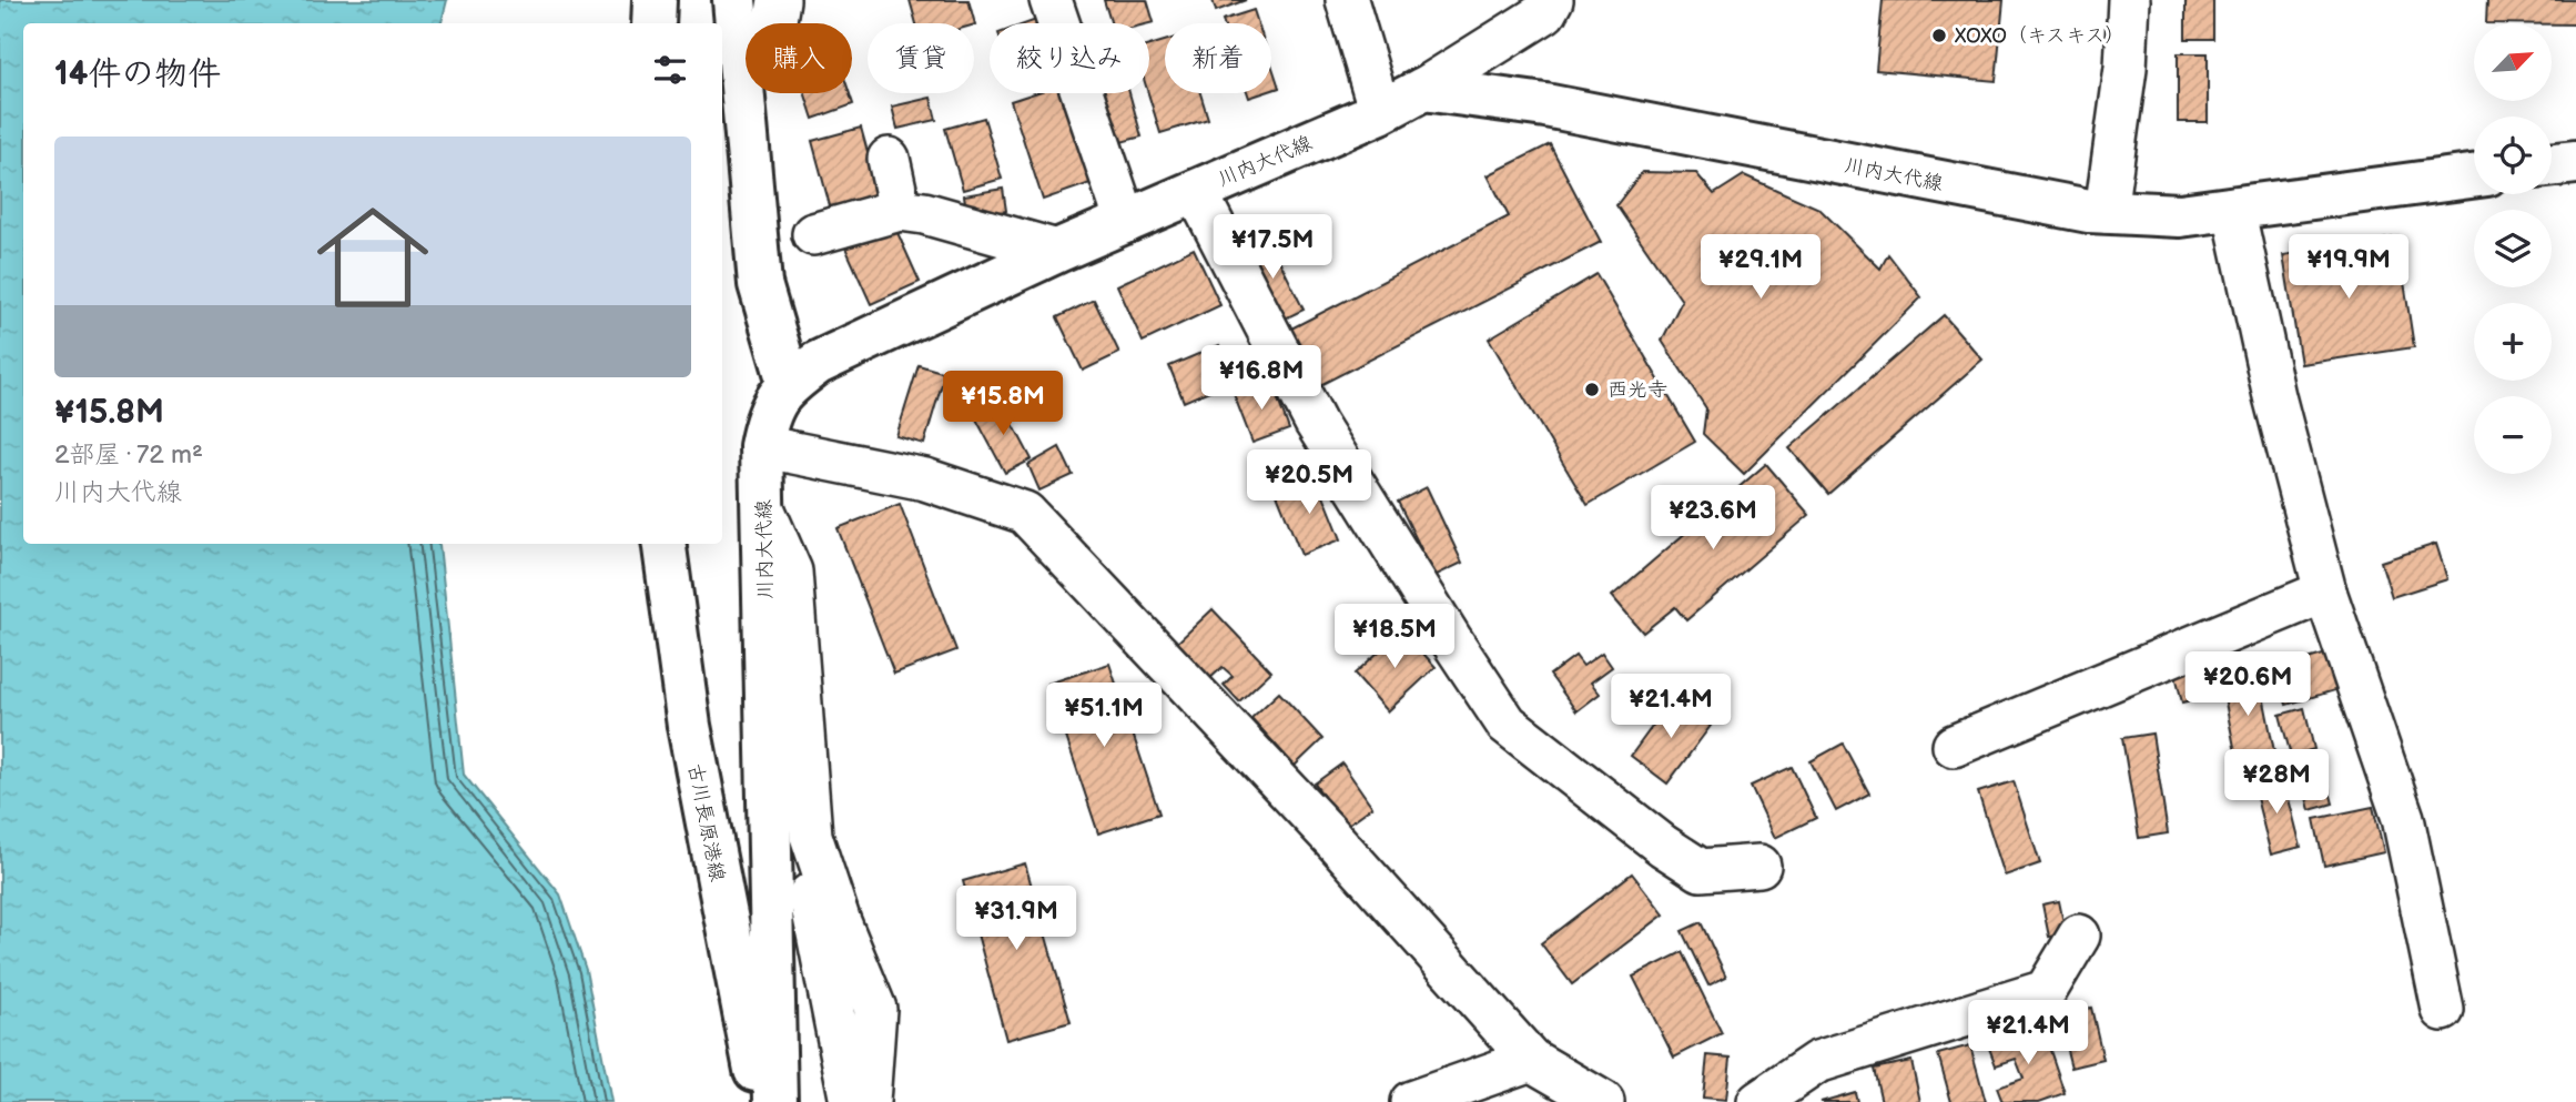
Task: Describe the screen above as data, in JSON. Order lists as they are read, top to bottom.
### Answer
{
  "streets": {
    "main road": ["川内大代線", "古川長原港線"]
  },
  "places": ["XOXO（キスキス）", "西光寺"],
  "north": "top right",
  "page": {
    "map_buttons": ["+", "−"],
    "chip": [
      "購入",
      "賃貸",
      "絞り込み",
      "新着"
    ],
    "heading": "14件の物件",
    "list": [
      {
        "name": "¥15.8M",
        "note": "2部屋 · 72 m² · 川内大代線"
      }
    ],
    "price": [
      "¥17.5M",
      "¥29.1M",
      "¥19.9M",
      "¥16.8M",
      "¥15.8M",
      "¥20.5M",
      "¥23.6M",
      "¥18.5M",
      "¥20.6M",
      "¥21.4M",
      "¥51.1M",
      "¥28M",
      "¥31.9M",
      "¥21.4M"
    ]
  }
}
